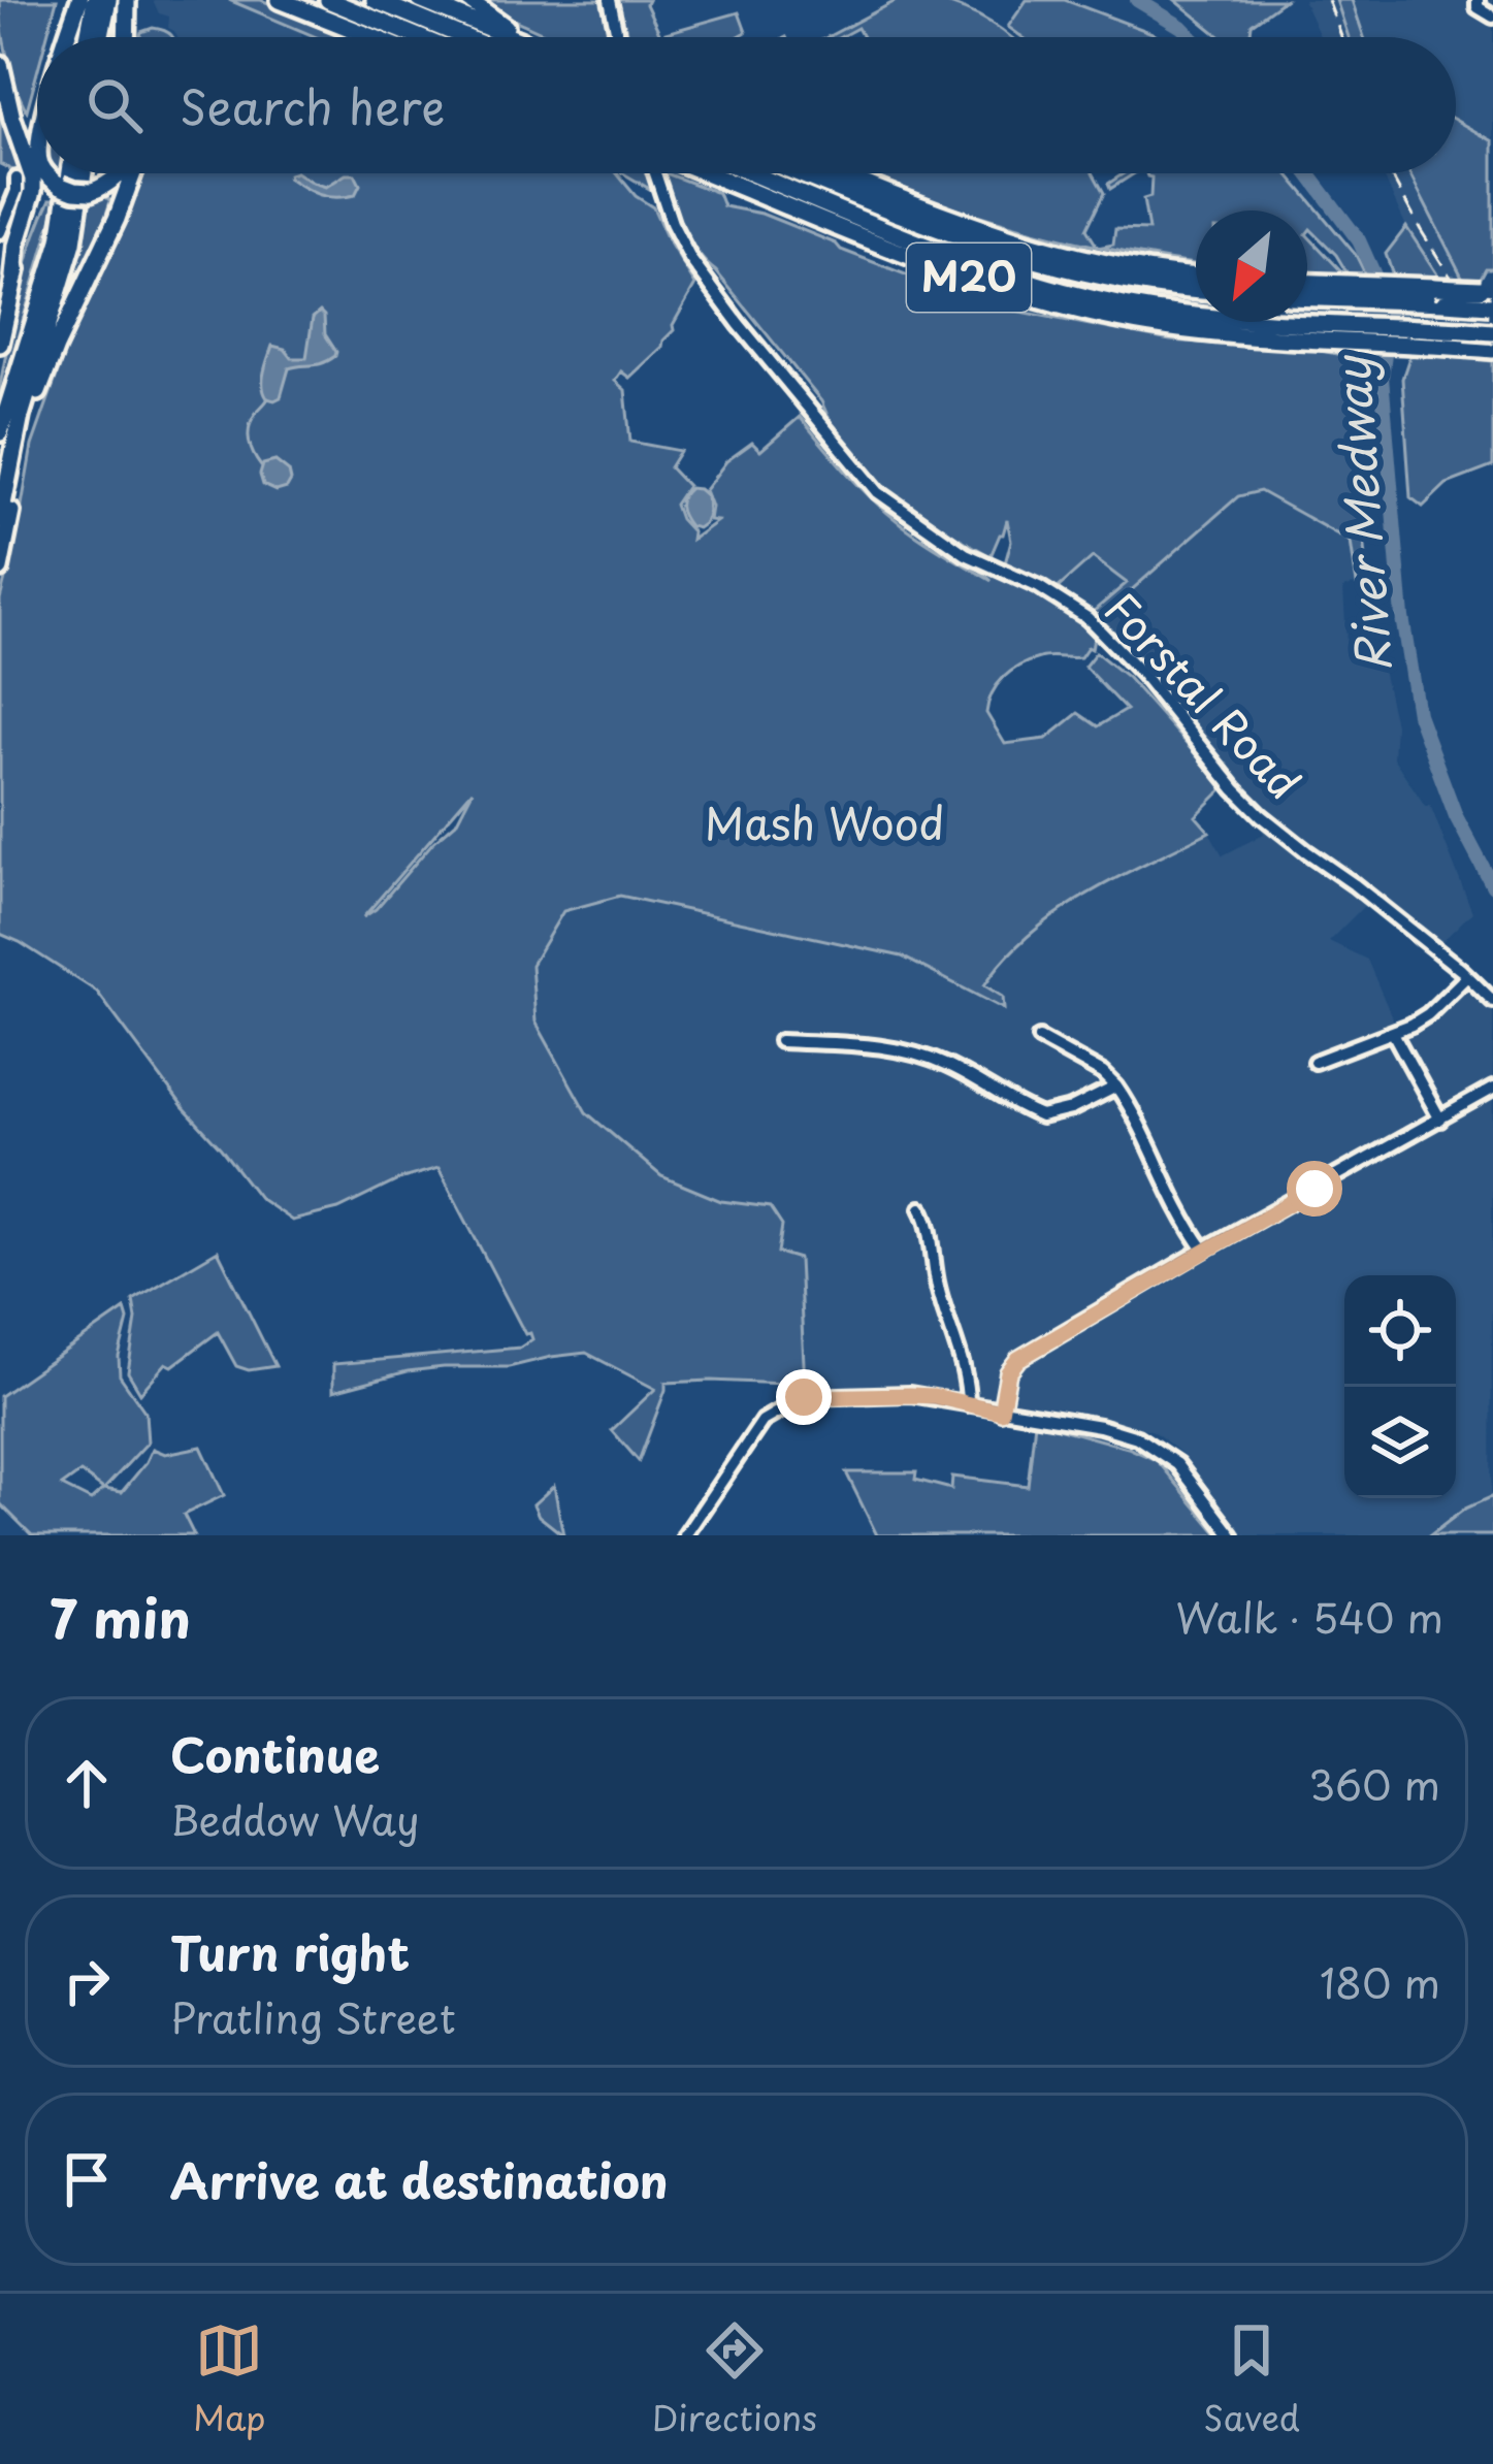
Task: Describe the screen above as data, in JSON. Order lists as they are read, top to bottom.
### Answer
{
  "streets": {
    "highway": ["M20"],
    "street": ["Forstal Road"]
  },
  "water": ["River Medway"],
  "parks": ["Mash Wood"],
  "north": "bottom left",
  "page": {
    "search": "Search here",
    "heading": ["7 min", "Walk · 540 m"],
    "list": [
      ["Continue", "Beddow Way", "360 m"],
      ["Turn right", "Pratling Street", "180 m"],
      "Arrive at destination"
    ],
    "nav": ["Map", "Directions", "Saved"]
  }
}
